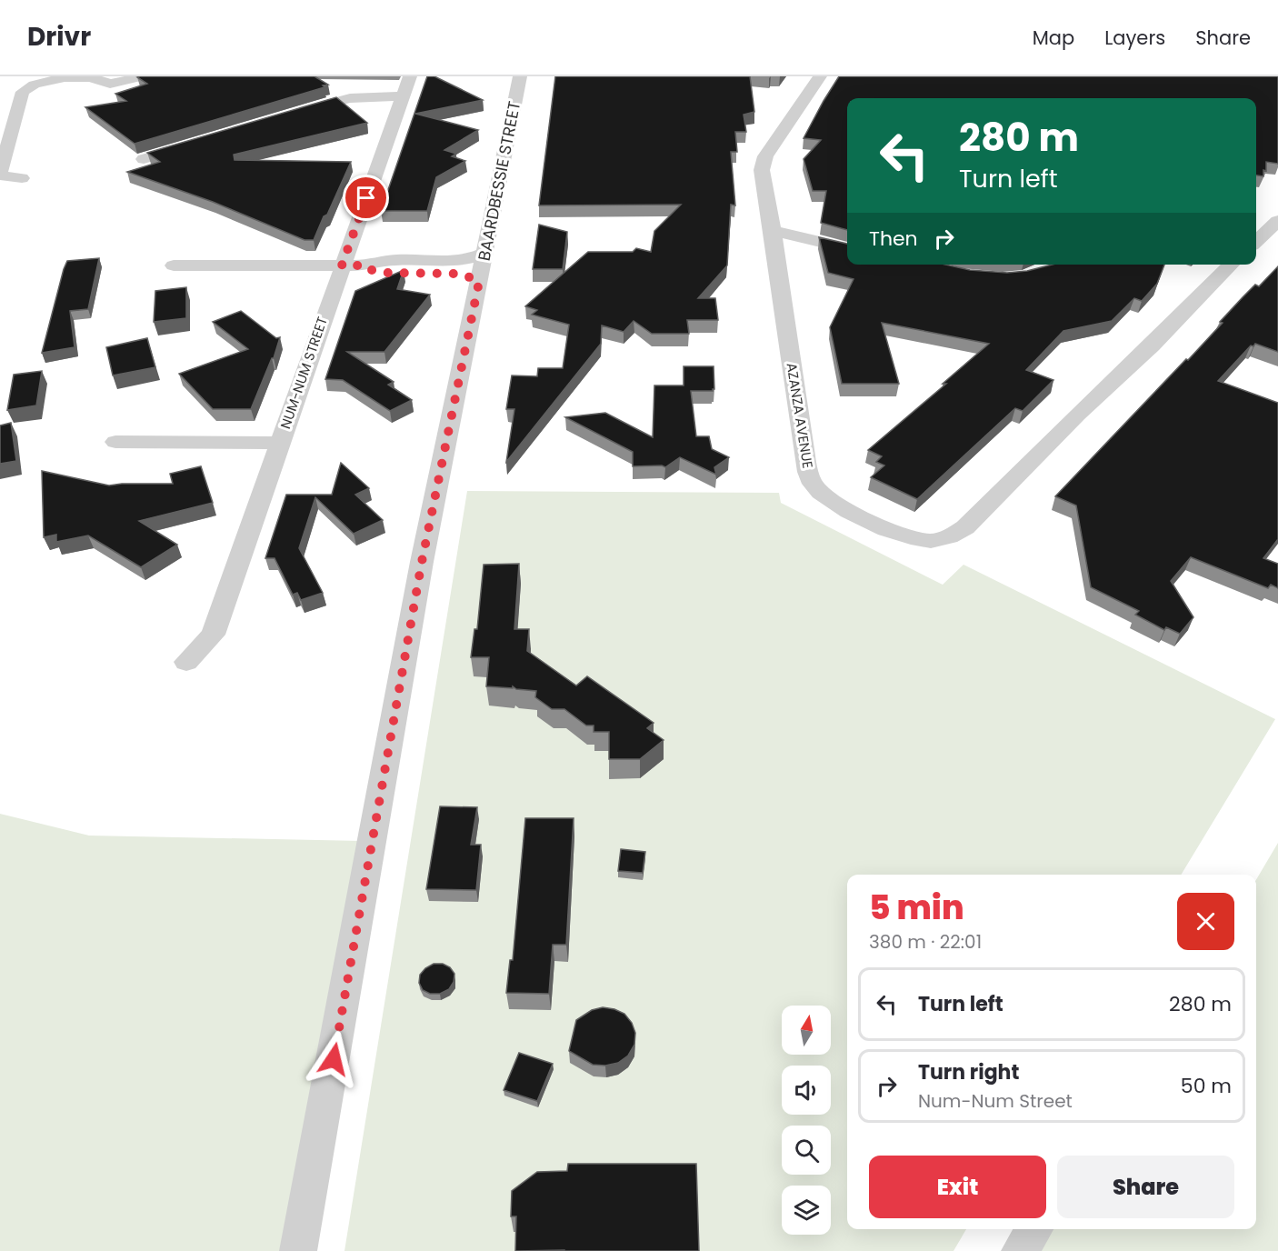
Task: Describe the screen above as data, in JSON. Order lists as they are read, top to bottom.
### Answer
{
  "streets": {
    "street": ["BAARDBESSIE STREET", "NUM-NUM STREET", "AZANZA AVENUE"]
  },
  "north": "top",
  "page": {
    "header": "Drivr",
    "nav": ["Map", "Layers", "Share"],
    "turn": ["280 m", "Turn left"],
    "then": "Then",
    "heading": ["5 min", "380 m · 22:01"],
    "list": [
      {
        "name": "Turn left",
        "value": "280 m"
      },
      {
        "name": "Turn right",
        "note": "Num-Num Street",
        "value": "50 m"
      }
    ],
    "buttons": ["Exit", "Share"]
  }
}
